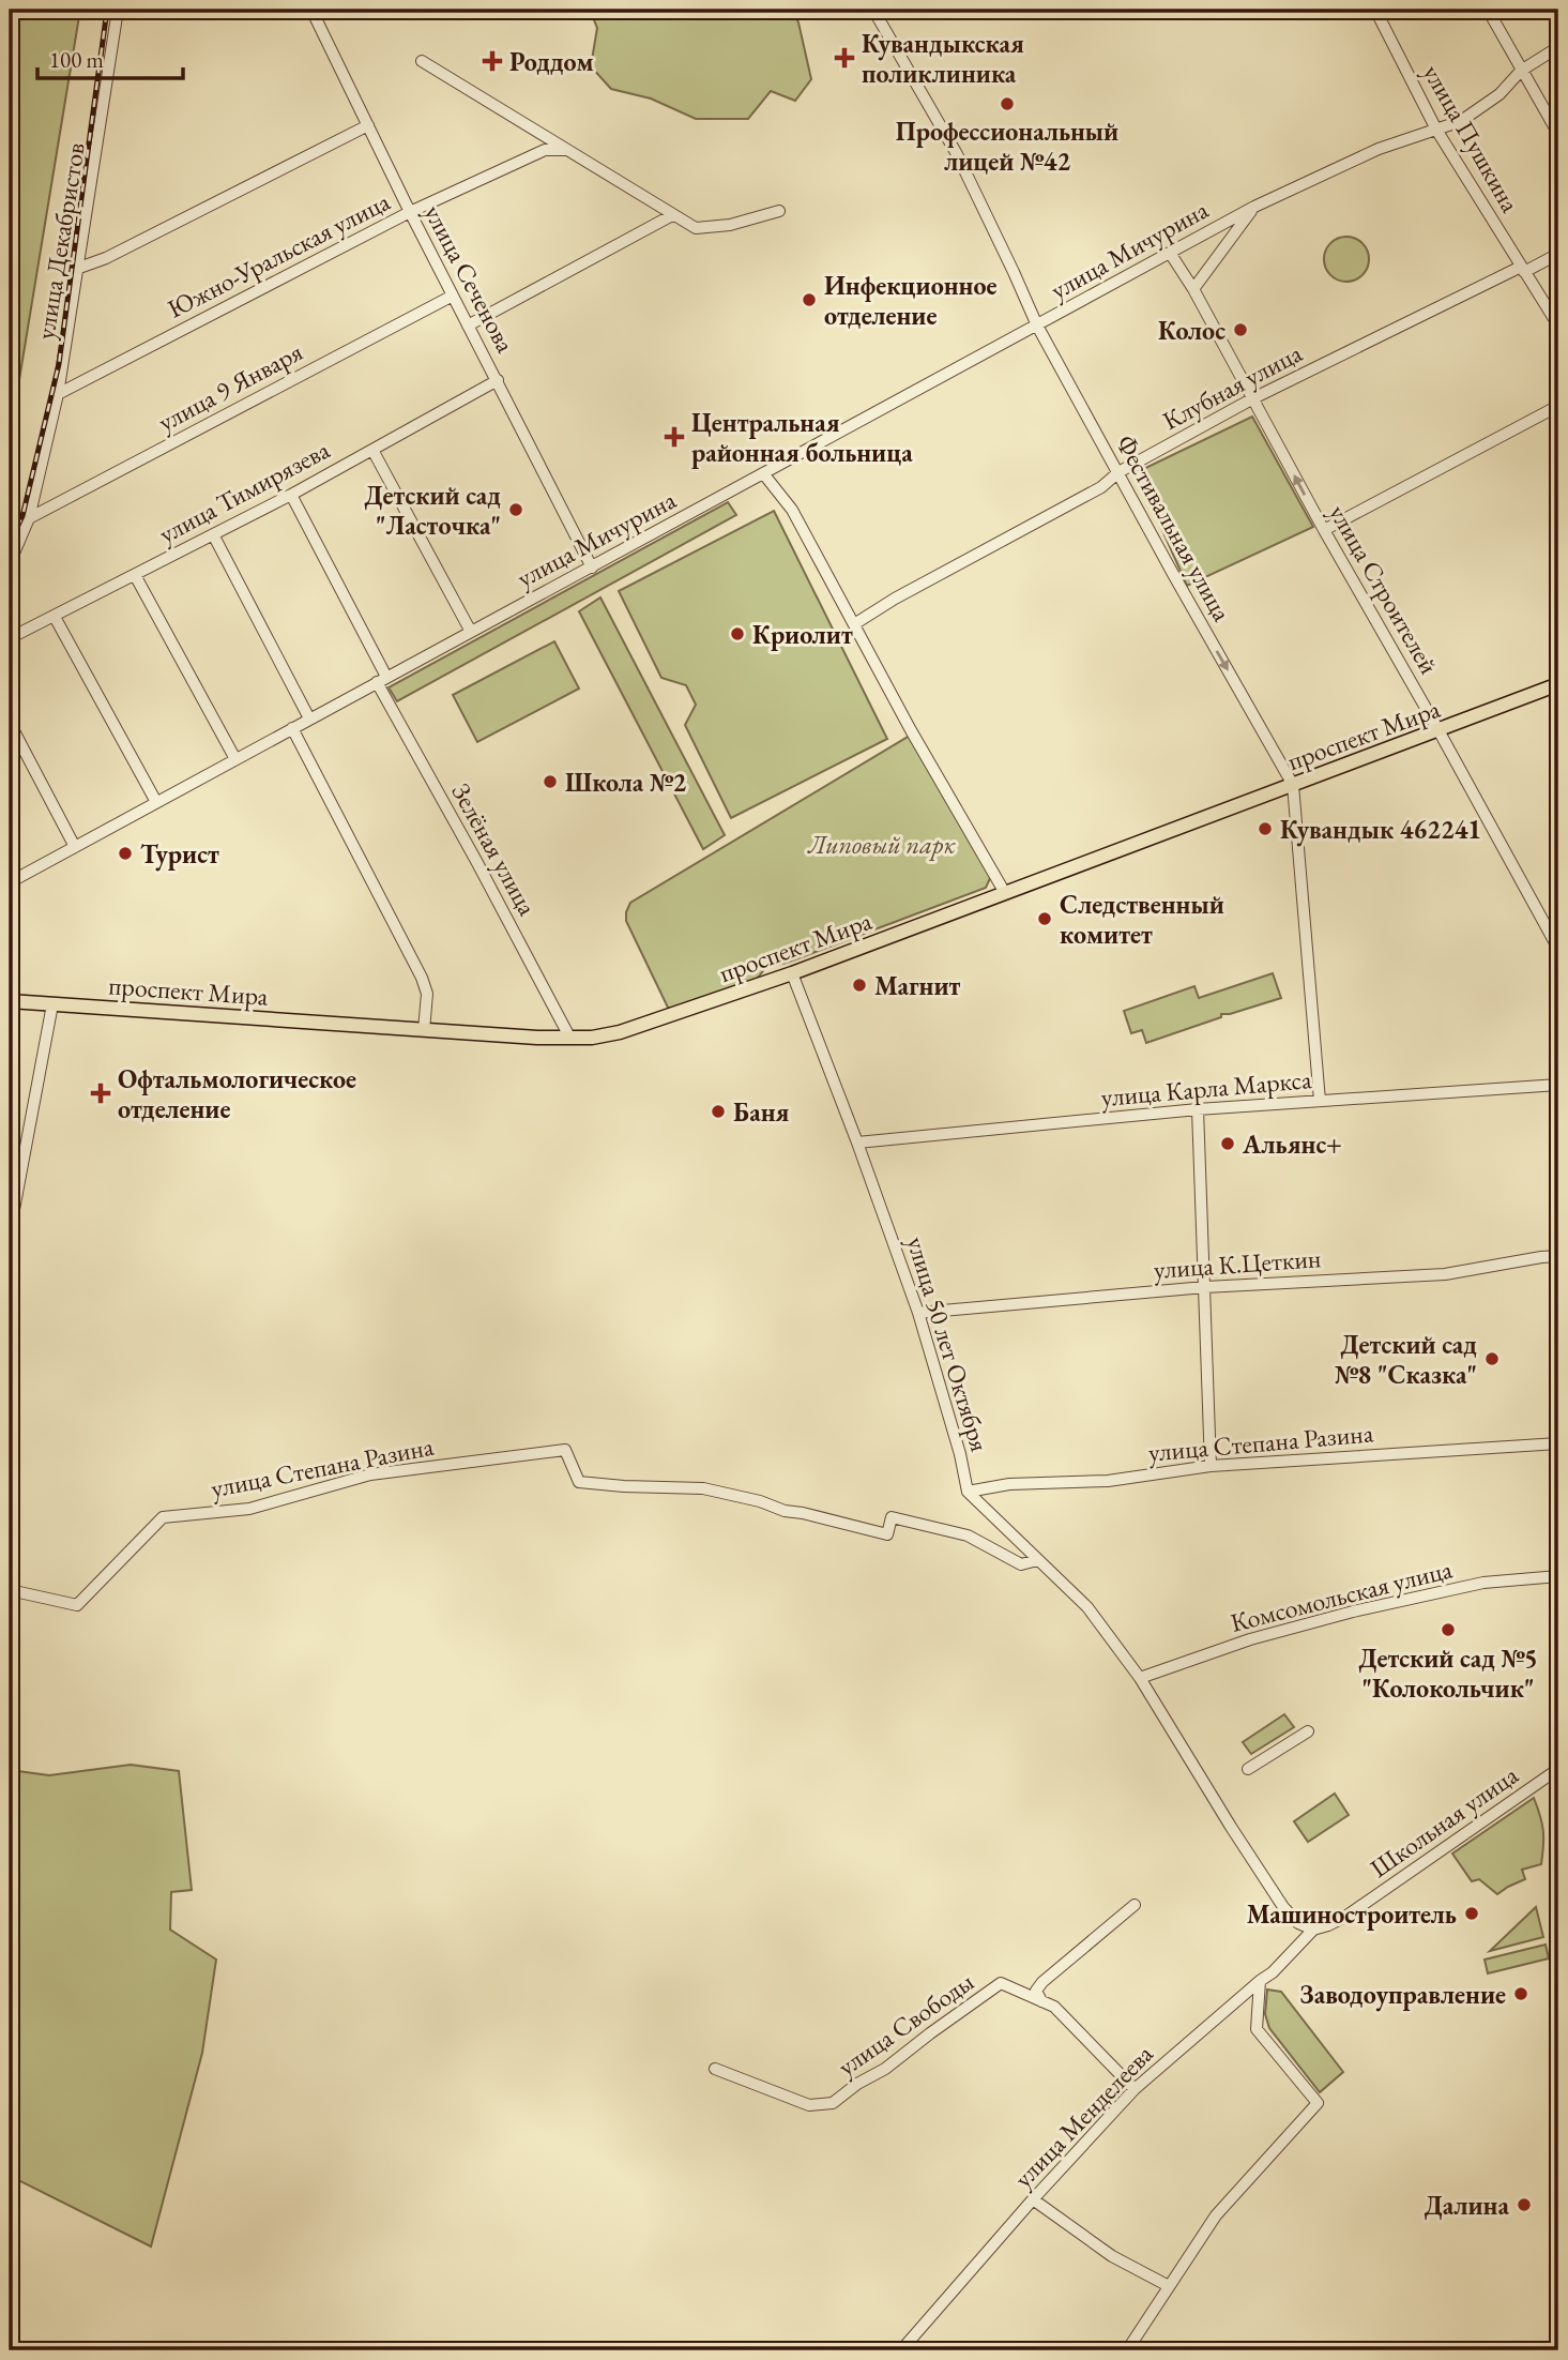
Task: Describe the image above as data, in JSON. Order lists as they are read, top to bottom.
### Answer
{
  "streets": {
    "main road": ["проспект Мира"],
    "street": [
      "улица Пушкина",
      "улица Декабристов",
      "улица Мичурина",
      "Южно-Уральская улица",
      "улица Сеченова",
      "улица 9 Января",
      "Клубная улица",
      "улица Тимирязева",
      "Фестивальная улица",
      "улица Строителей",
      "Зелёная улица",
      "улица Карла Маркса",
      "улица К.Цеткин",
      "улица 50 лет Октября",
      "улица Степана Разина",
      "Комсомольская улица",
      "Школьная улица",
      "улица Свободы",
      "улица Менделеева"
    ]
  },
  "crossings": [
    ["улица Пушкина", "улица Мичурина"],
    ["улица Пушкина", "Клубная улица"],
    ["улица Декабристов", "Южно-Уральская улица"],
    ["улица Декабристов", "улица 9 Января"],
    ["улица Мичурина", "улица Сеченова"],
    ["улица Мичурина", "Фестивальная улица"],
    ["улица Мичурина", "улица Строителей"],
    ["улица Мичурина", "Зелёная улица"],
    ["Южно-Уральская улица", "улица Сеченова"],
    ["улица Сеченова", "улица 9 Января"],
    ["улица Сеченова", "улица Тимирязева"],
    ["Клубная улица", "Фестивальная улица"],
    ["Клубная улица", "улица Строителей"],
    ["улица Тимирязева", "Зелёная улица"],
    ["Фестивальная улица", "проспект Мира"],
    ["Фестивальная улица", "улица Карла Маркса"],
    ["улица Строителей", "проспект Мира"],
    ["проспект Мира", "Зелёная улица"],
    ["проспект Мира", "улица 50 лет Октября"],
    ["улица Карла Маркса", "улица 50 лет Октября"],
    ["улица К.Цеткин", "улица 50 лет Октября"],
    ["улица 50 лет Октября", "улица Степана Разина"],
    ["улица 50 лет Октября", "Комсомольская улица"],
    ["улица 50 лет Октября", "Школьная улица"],
    ["улица 50 лет Октября", "улица Менделеева"],
    ["Школьная улица", "улица Менделеева"],
    ["улица Свободы", "улица Менделеева"]
  ],
  "parks": ["Липовый парк"],
  "places": {
    "health": [
      "Кувандыкская поликлиника",
      "Роддом",
      "Центральная районная больница",
      "Офтальмологическое отделение"
    ],
    "other": [
      "Профессиональный лицей №42",
      "Инфекционное отделение",
      "Колос",
      "Детский сад \"Ласточка\"",
      "Криолит",
      "Школа №2",
      "Кувандык 462241",
      "Турист",
      "Следственный комитет",
      "Магнит",
      "Баня",
      "Альянс+",
      "Детский сад №8 \"Сказка\"",
      "Детский сад №5 \"Колокольчик\"",
      "Машиностроитель",
      "Заводоуправление",
      "Далина"
    ]
  },
  "scale_bar": "100 m"
}
